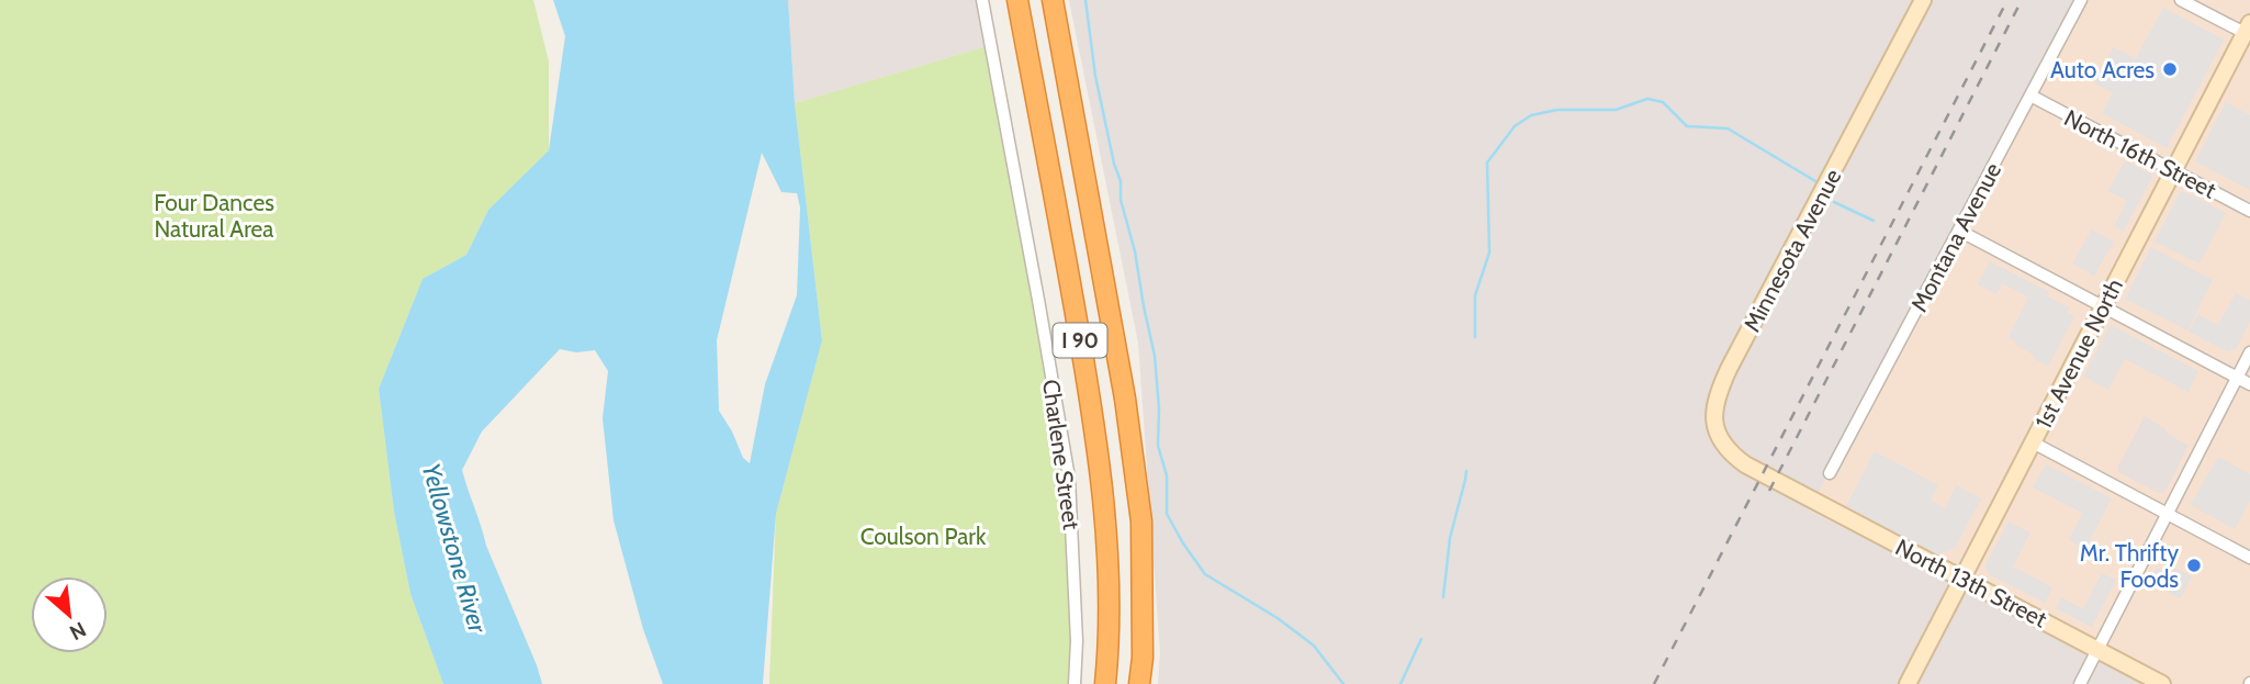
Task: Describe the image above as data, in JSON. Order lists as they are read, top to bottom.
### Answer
{
  "streets": {
    "highway": ["I 90"],
    "street": [
      "North 16th Street",
      "Montana Avenue",
      "Minnesota Avenue",
      "1st Avenue North",
      "Charlene Street",
      "North 13th Street"
    ]
  },
  "crossings": [
    ["North 16th Street", "Montana Avenue"],
    ["North 16th Street", "1st Avenue North"],
    ["Minnesota Avenue", "North 13th Street"],
    ["1st Avenue North", "North 13th Street"]
  ],
  "water": ["Yellowstone River"],
  "parks": ["Four Dances Natural Area", "Coulson Park"],
  "places": ["Auto Acres", "Mr. Thrifty Foods"],
  "north": "bottom right"
}
